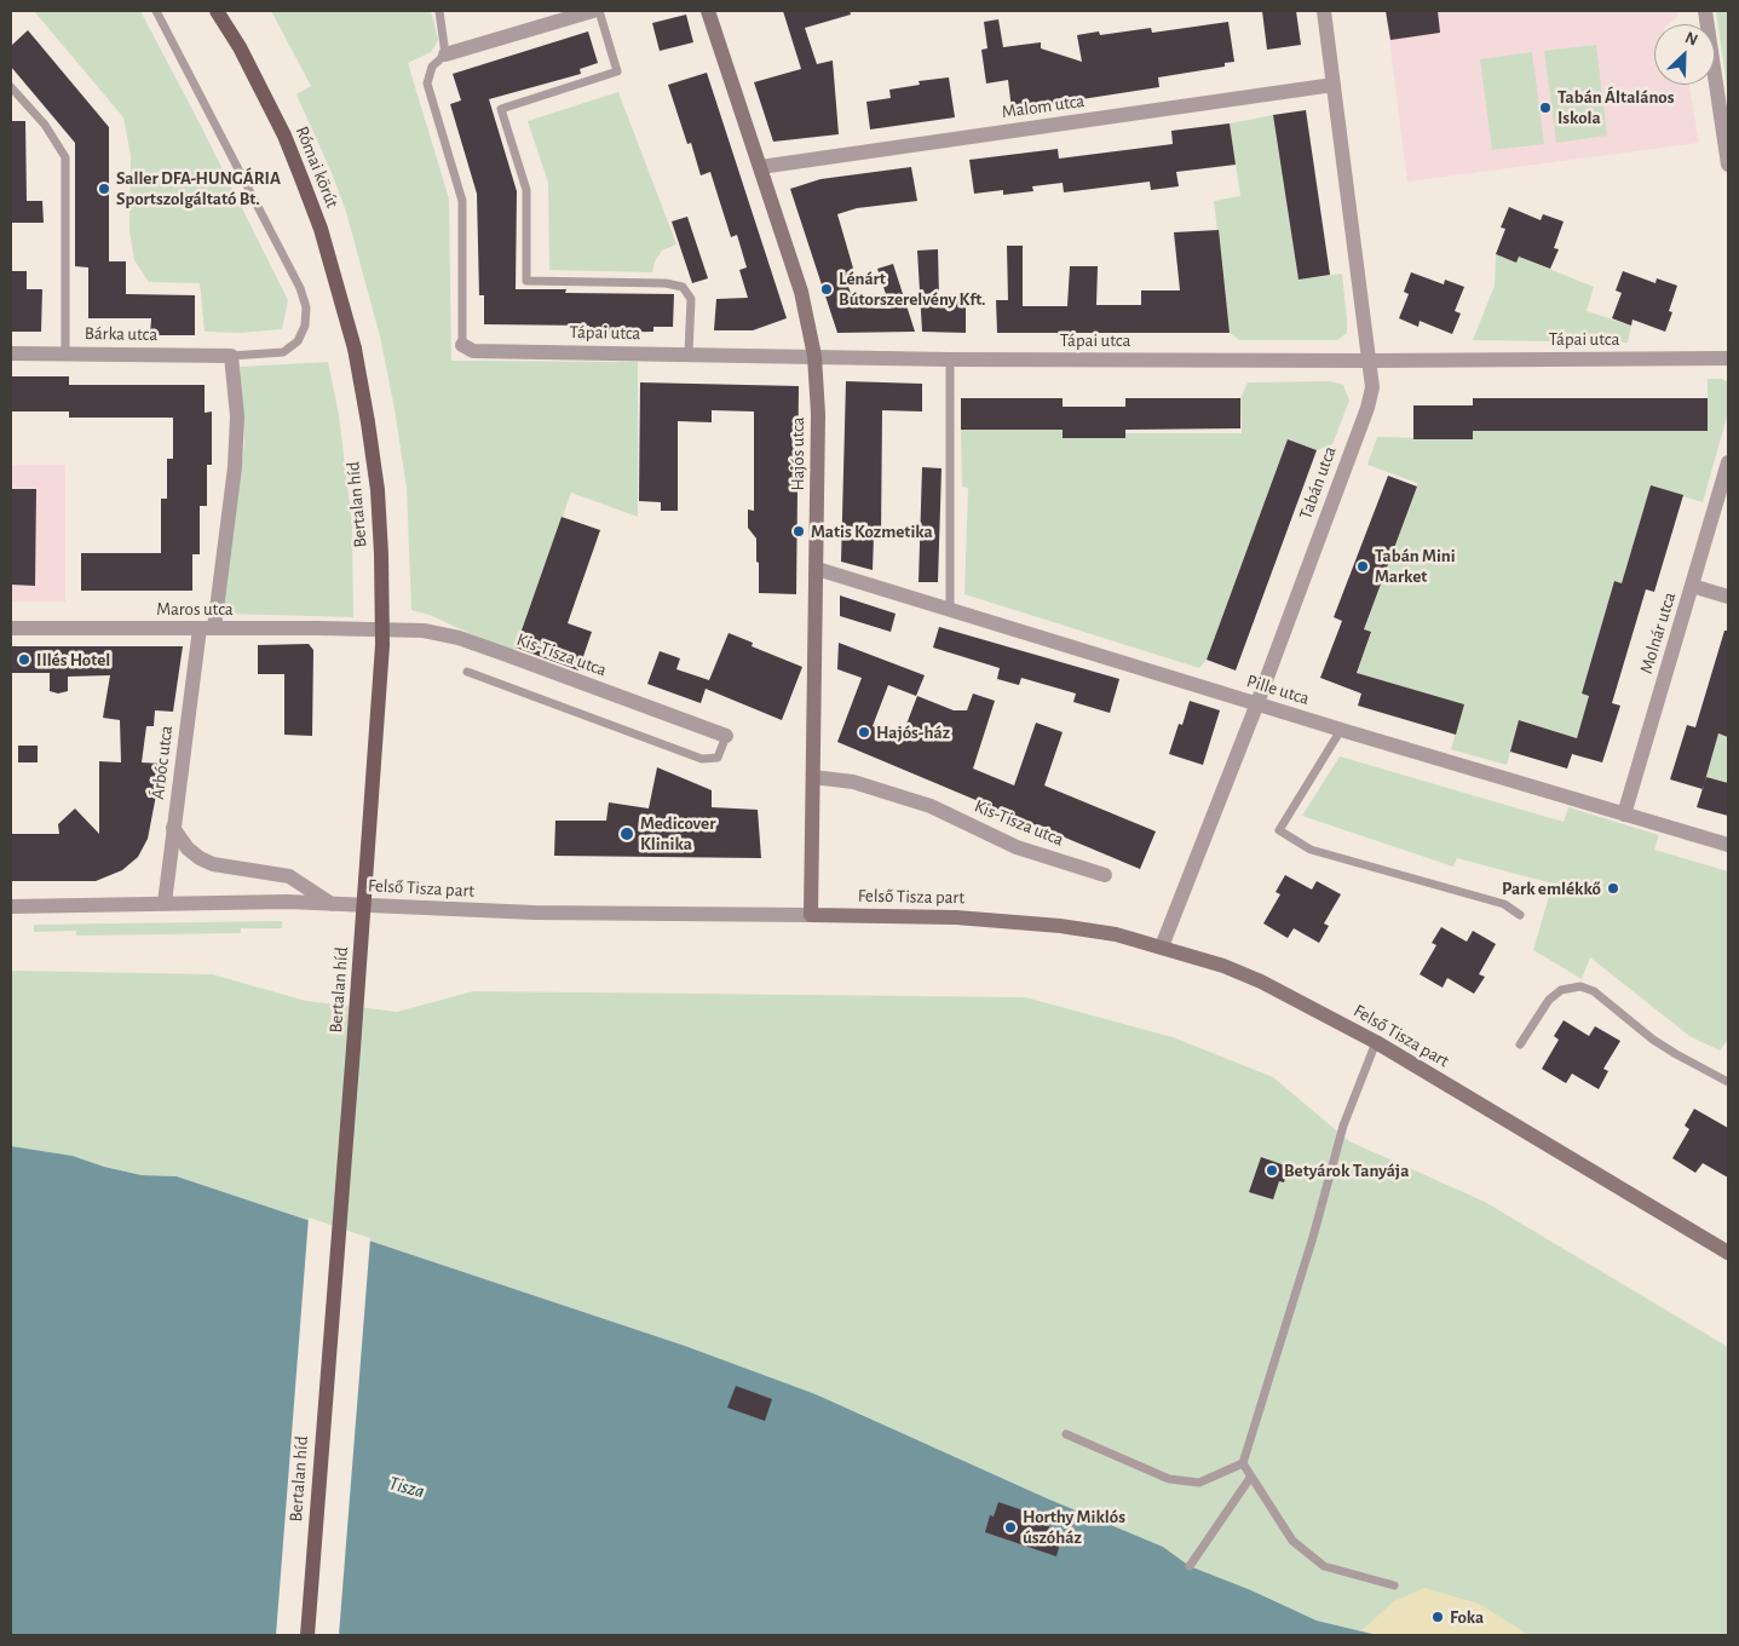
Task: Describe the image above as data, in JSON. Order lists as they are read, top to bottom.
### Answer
{
  "streets": {
    "main road": [
      "Római körút",
      "Hajós utca",
      "Bertalan híd",
      "Felső Tisza part"
    ],
    "street": [
      "Malom utca",
      "Tápai utca",
      "Bárka utca",
      "Tabán utca",
      "Maros utca",
      "Molnár utca",
      "Kis-Tisza utca",
      "Pille utca",
      "Árbóc utca"
    ]
  },
  "crossings": [
    ["Malom utca", "Hajós utca"],
    ["Malom utca", "Tabán utca"],
    ["Római körút", "Bertalan híd"],
    ["Tápai utca", "Hajós utca"],
    ["Tápai utca", "Tabán utca"],
    ["Hajós utca", "Kis-Tisza utca"],
    ["Hajós utca", "Pille utca"],
    ["Hajós utca", "Felső Tisza part"],
    ["Tabán utca", "Pille utca"],
    ["Tabán utca", "Felső Tisza part"],
    ["Maros utca", "Kis-Tisza utca"],
    ["Maros utca", "Árbóc utca"],
    ["Molnár utca", "Pille utca"],
    ["Árbóc utca", "Felső Tisza part"]
  ],
  "water": ["Tisza"],
  "places": [
    "Tabán Általános Iskola",
    "Saller DFA-HUNGÁRIA Sportszolgáltató Bt.",
    "Lénárt Bútorszerelvény Kft.",
    "Matis Kozmetika",
    "Tabán Mini Market",
    "Illés Hotel",
    "Hajós-ház",
    "Medicover Klinika",
    "Park emlékkő",
    "Betyárok Tanyája",
    "Horthy Miklós úszóház",
    "Foka"
  ],
  "north": "top right"
}
